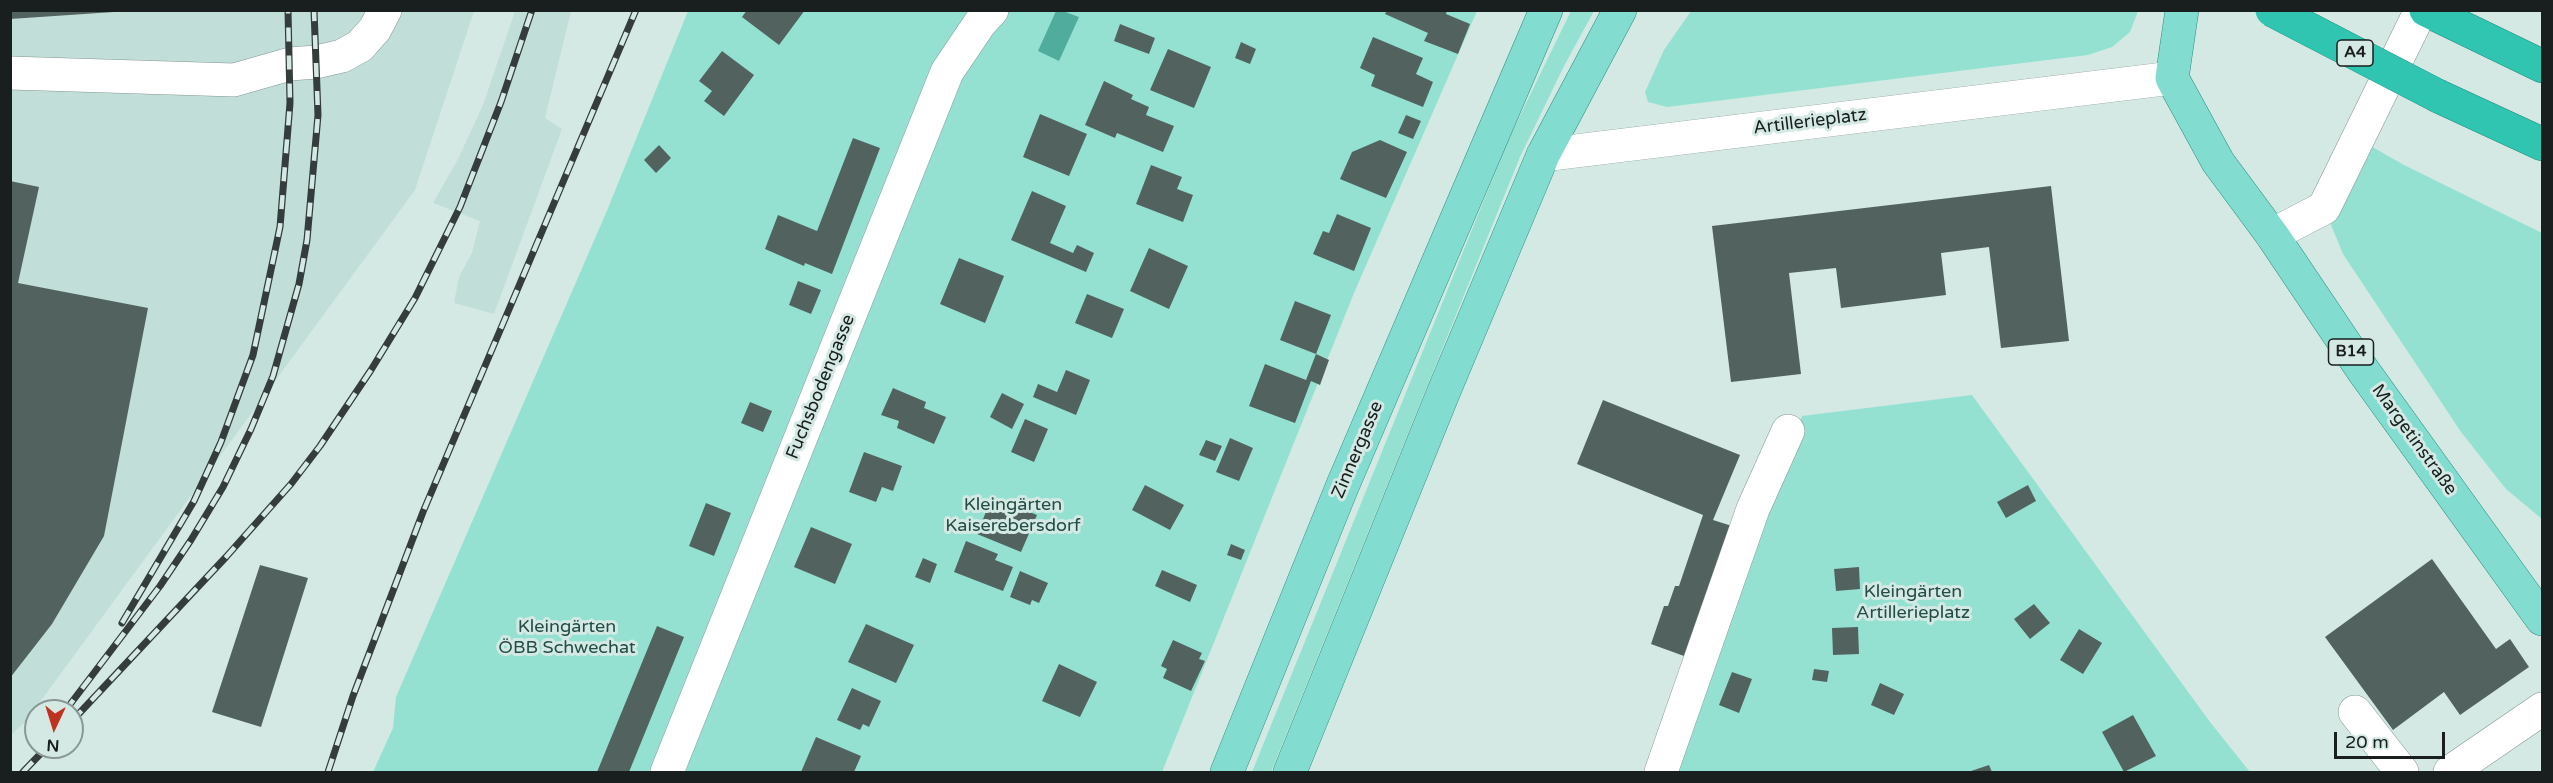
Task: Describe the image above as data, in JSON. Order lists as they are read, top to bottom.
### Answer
{
  "streets": {
    "highway": ["A4"],
    "main road": ["B14", "Margetinstraße", "Zinnergasse"],
    "street": ["Artillerieplatz", "Fuchsbodengasse"]
  },
  "crossings": [
    ["Artillerieplatz", "Margetinstraße"]
  ],
  "parks": ["Kleingärten Kaiserebersdorf", "Kleingärten Artillerieplatz", "Kleingärten ÖBB Schwechat"],
  "scale_bar": "20 m",
  "north": "bottom"
}
